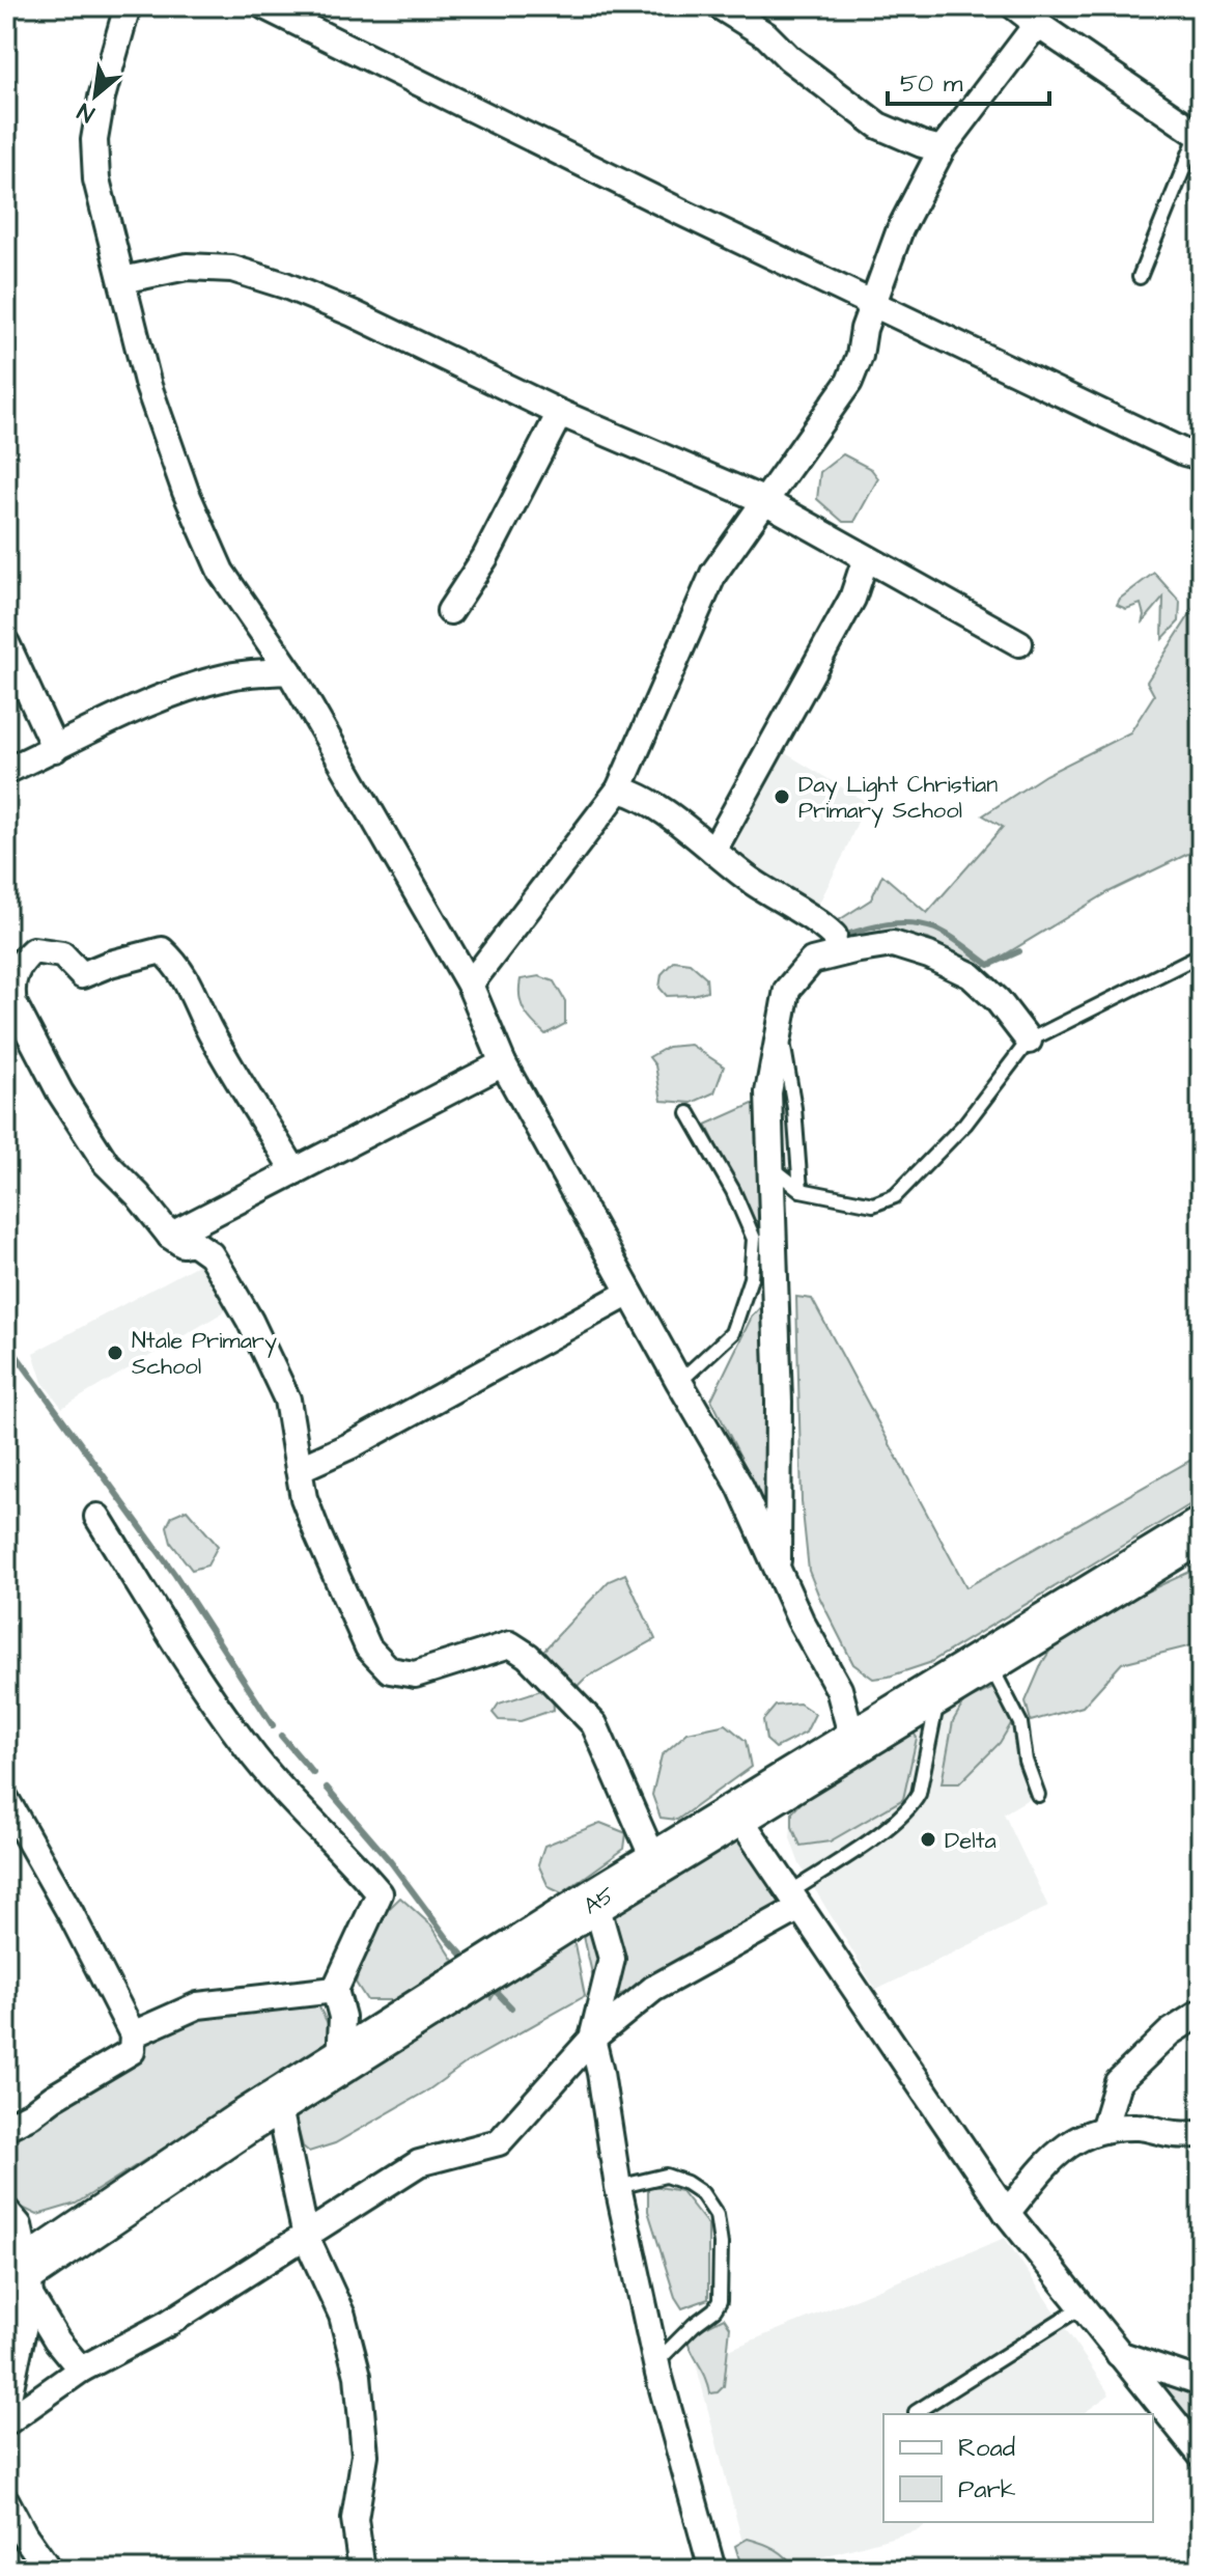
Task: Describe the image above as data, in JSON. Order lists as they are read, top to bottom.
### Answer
{
  "streets": {
    "highway": ["A5"]
  },
  "places": ["Day Light Christian Primary School", "Ntale Primary School", "Delta"],
  "legend": ["Road", "Park"],
  "scale_bar": "50 m",
  "north": "bottom left"
}
